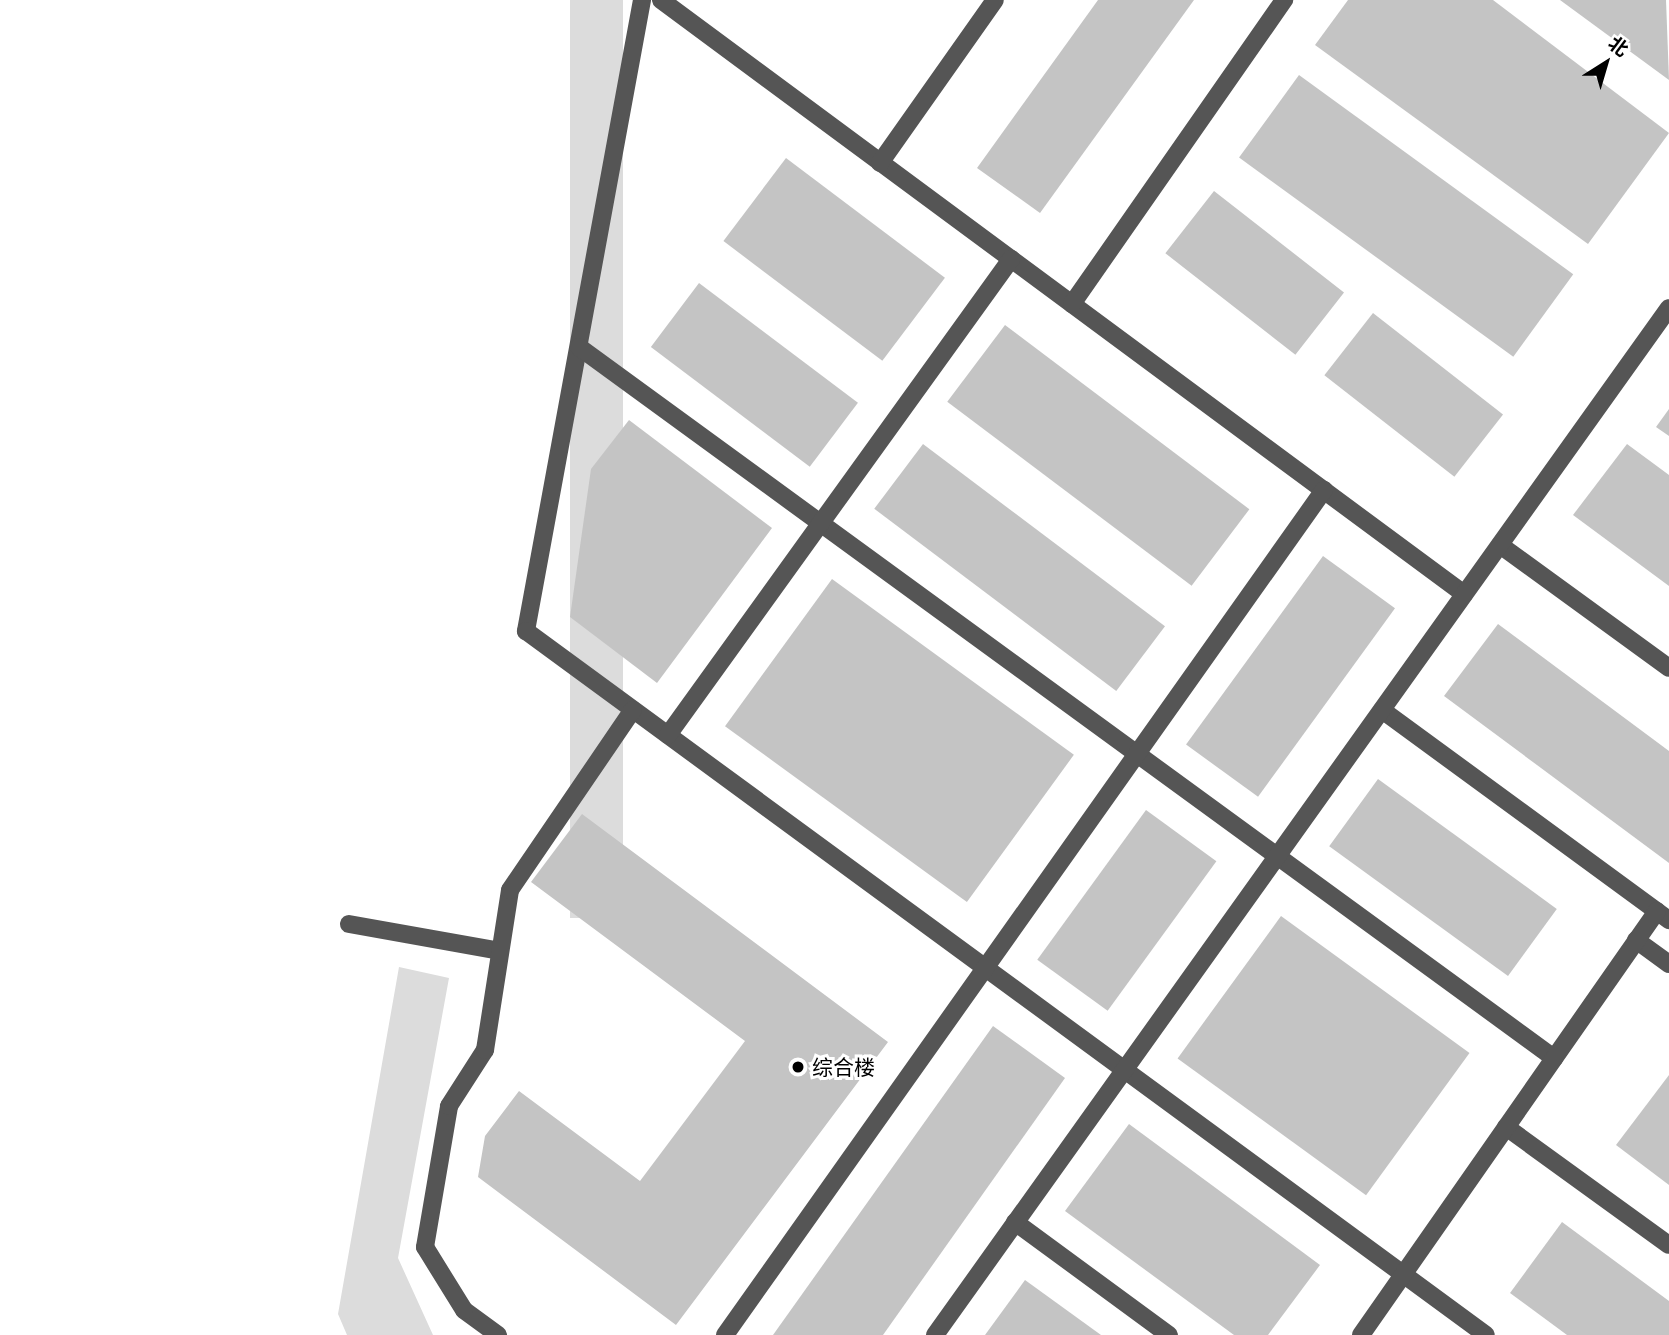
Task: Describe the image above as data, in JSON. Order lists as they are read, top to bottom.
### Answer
{
  "places": ["综合楼"],
  "north": "top right"
}
